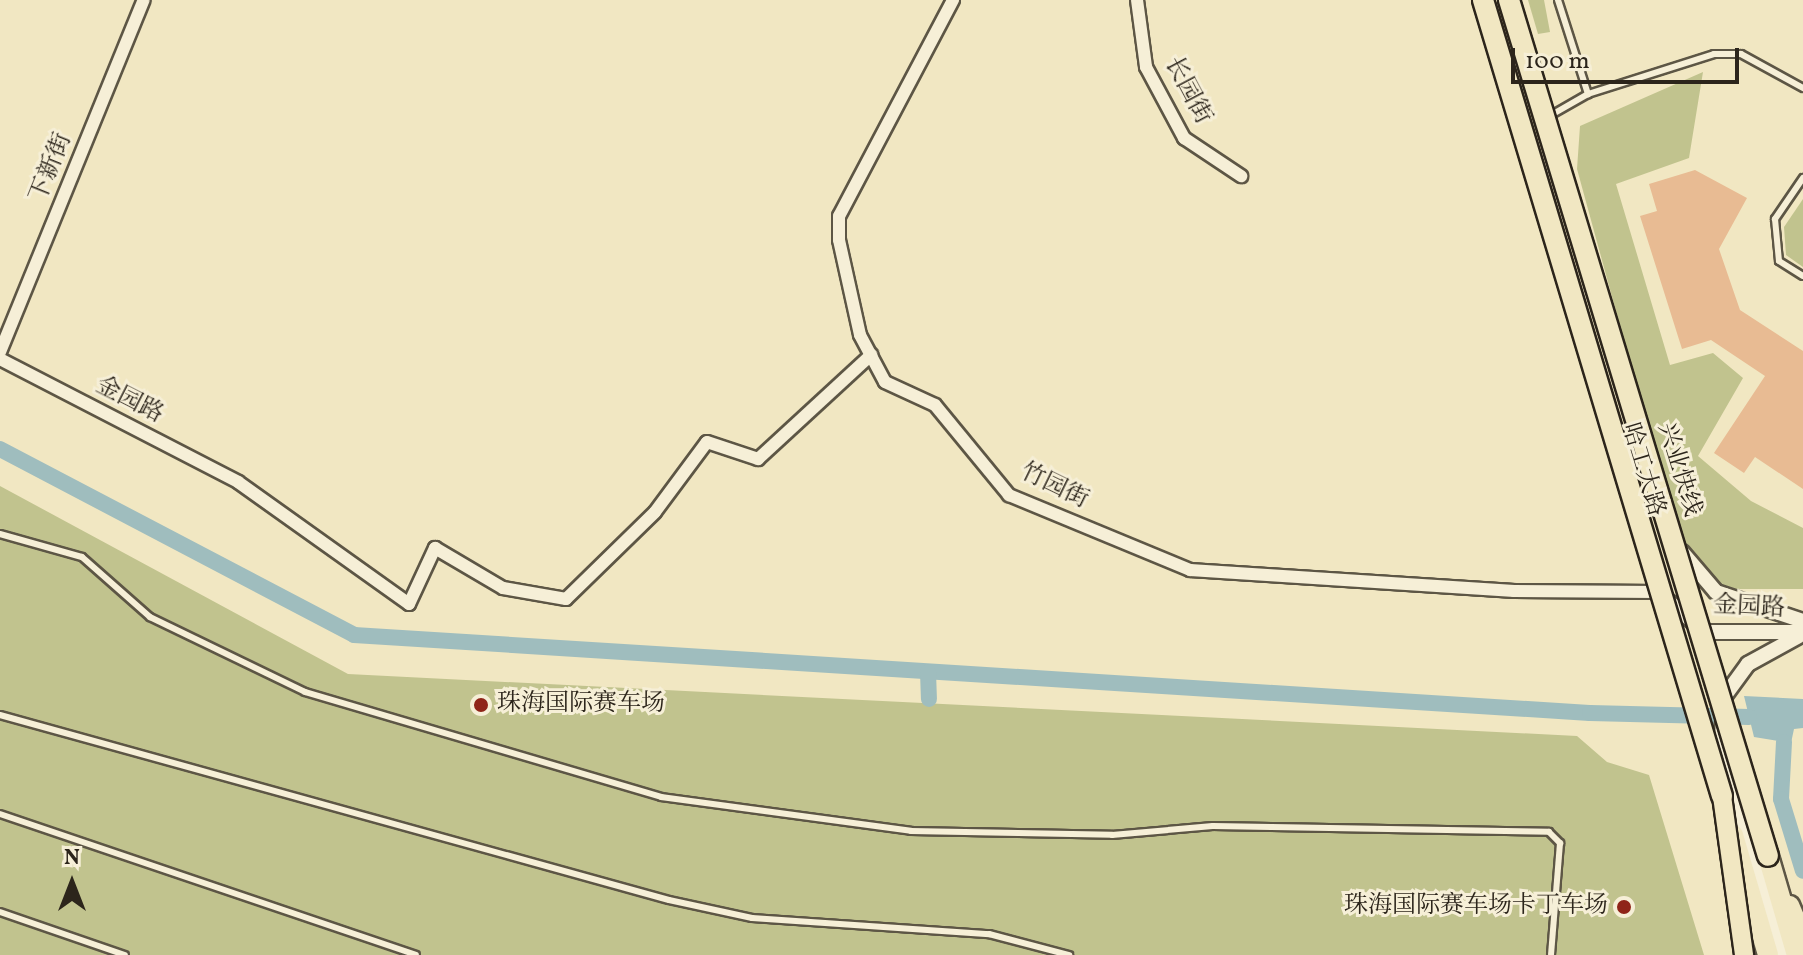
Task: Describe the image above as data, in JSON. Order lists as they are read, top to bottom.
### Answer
{
  "streets": {
    "highway": ["兴业快线"],
    "street": [
      "长园街",
      "下新街",
      "金园路",
      "哈工大路",
      "竹园街"
    ]
  },
  "crossings": [
    ["金园路", "哈工大路"],
    ["金园路", "竹园街"],
    ["哈工大路", "竹园街"]
  ],
  "places": ["珠海国际赛车场", "珠海国际赛车场卡丁车场"],
  "scale_bar": "100 m",
  "north": "top"
}
